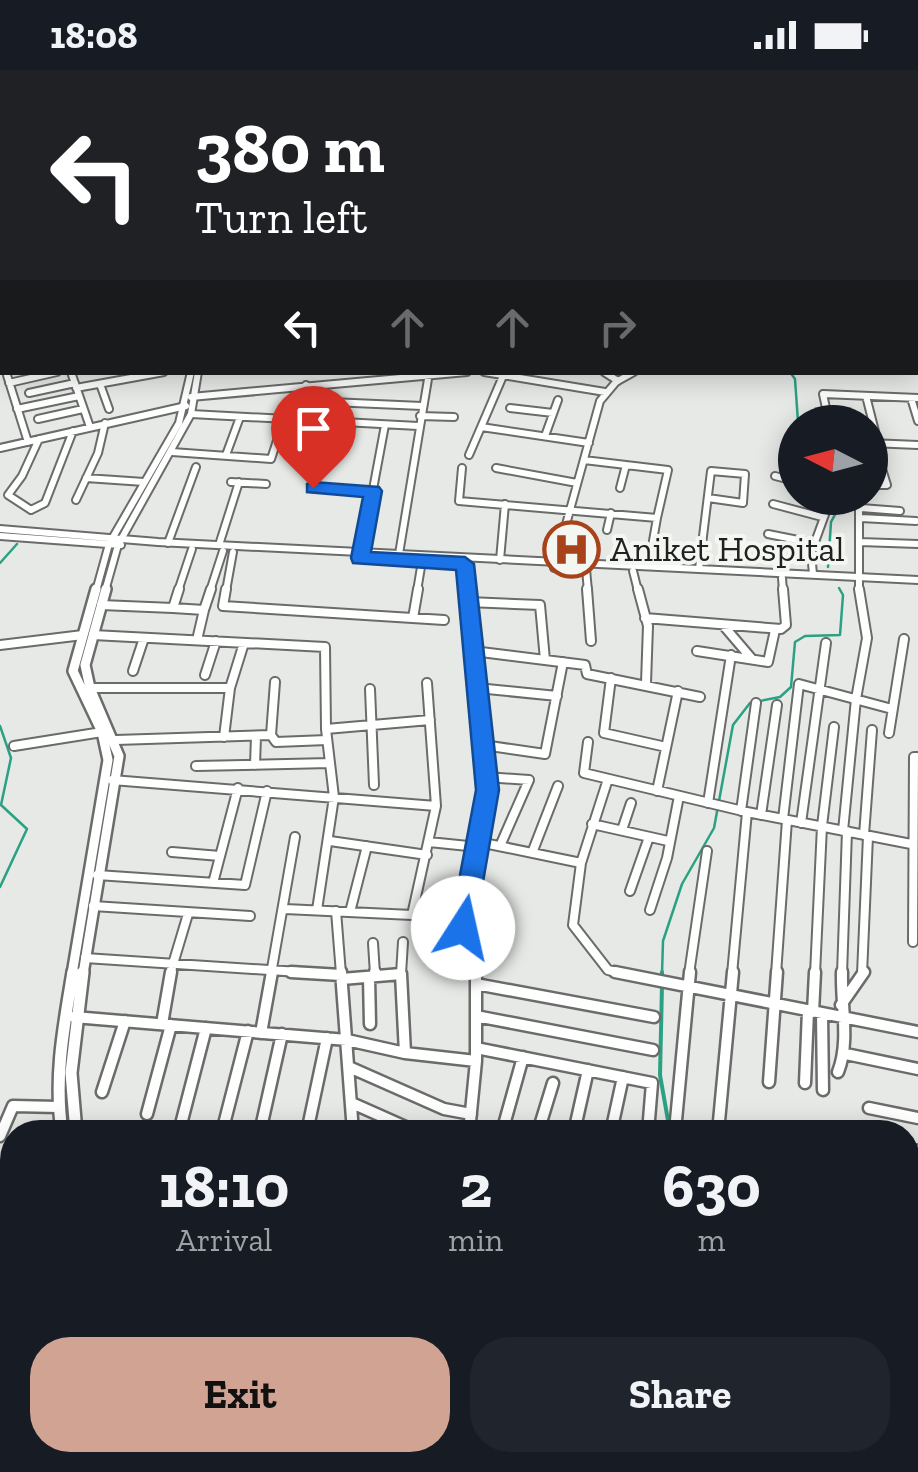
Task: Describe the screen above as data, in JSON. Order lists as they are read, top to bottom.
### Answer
{
  "places": {
    "hospital": ["Aniket Hospital"]
  },
  "north": "left",
  "page": {
    "status": "18:08",
    "turn": ["380 m", "Turn left"],
    "eta": [
      "18:10",
      "Arrival",
      "2",
      "min",
      "630",
      "m"
    ],
    "buttons": ["Exit", "Share"]
  }
}
